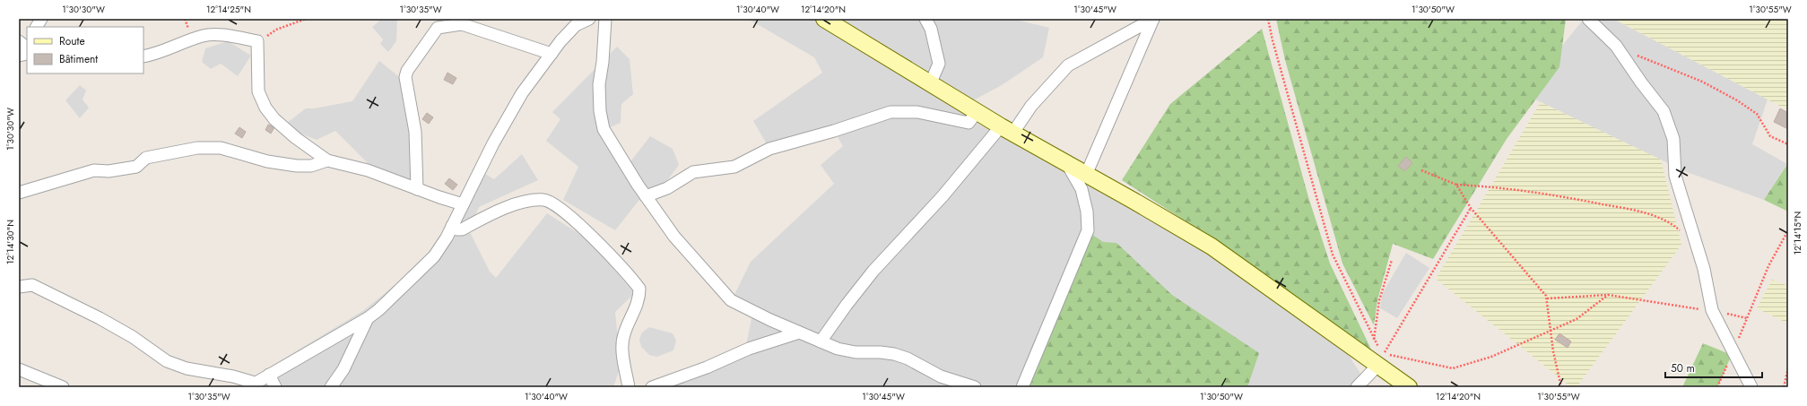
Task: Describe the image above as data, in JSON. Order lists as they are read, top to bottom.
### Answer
{
  "legend": ["Route", "Bâtiment"],
  "scale_bar": "50 m",
  "coordinates": [
    "1°30'30\"W",
    "12°14'25\"N",
    "1°30'35\"W",
    "1°30'40\"W",
    "12°14'20\"N",
    "1°30'45\"W",
    "1°30'50\"W",
    "1°30'55\"W",
    "12°14'15\"N",
    "12°14'30\"N"
  ]
}
